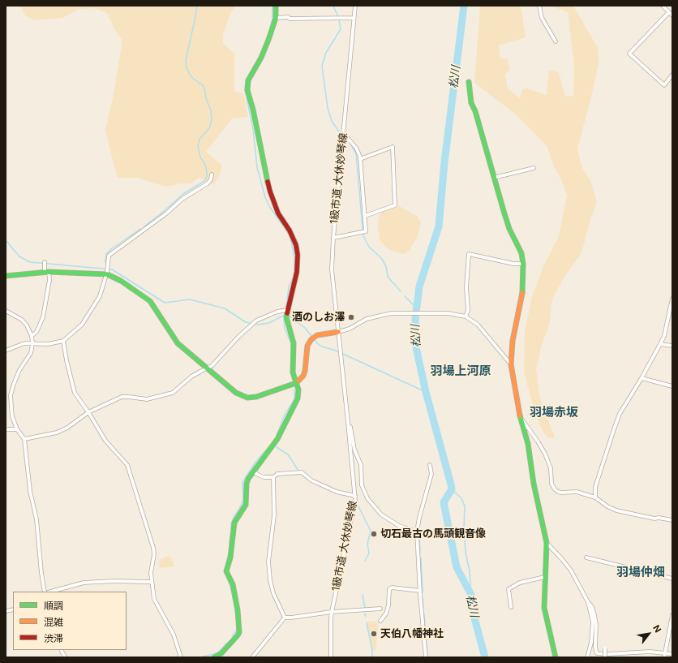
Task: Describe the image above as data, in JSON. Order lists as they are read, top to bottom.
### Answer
{
  "streets": {
    "street": ["1級市道 大休妙琴線"]
  },
  "districts": ["羽場上河原", "羽場赤坂", "羽場仲畑"],
  "water": ["松川"],
  "places": ["酒のしお澤", "切石最古の馬頭観音像", "天伯八幡神社"],
  "legend": ["順調", "混雑", "渋滞"],
  "north": "top right"
}
